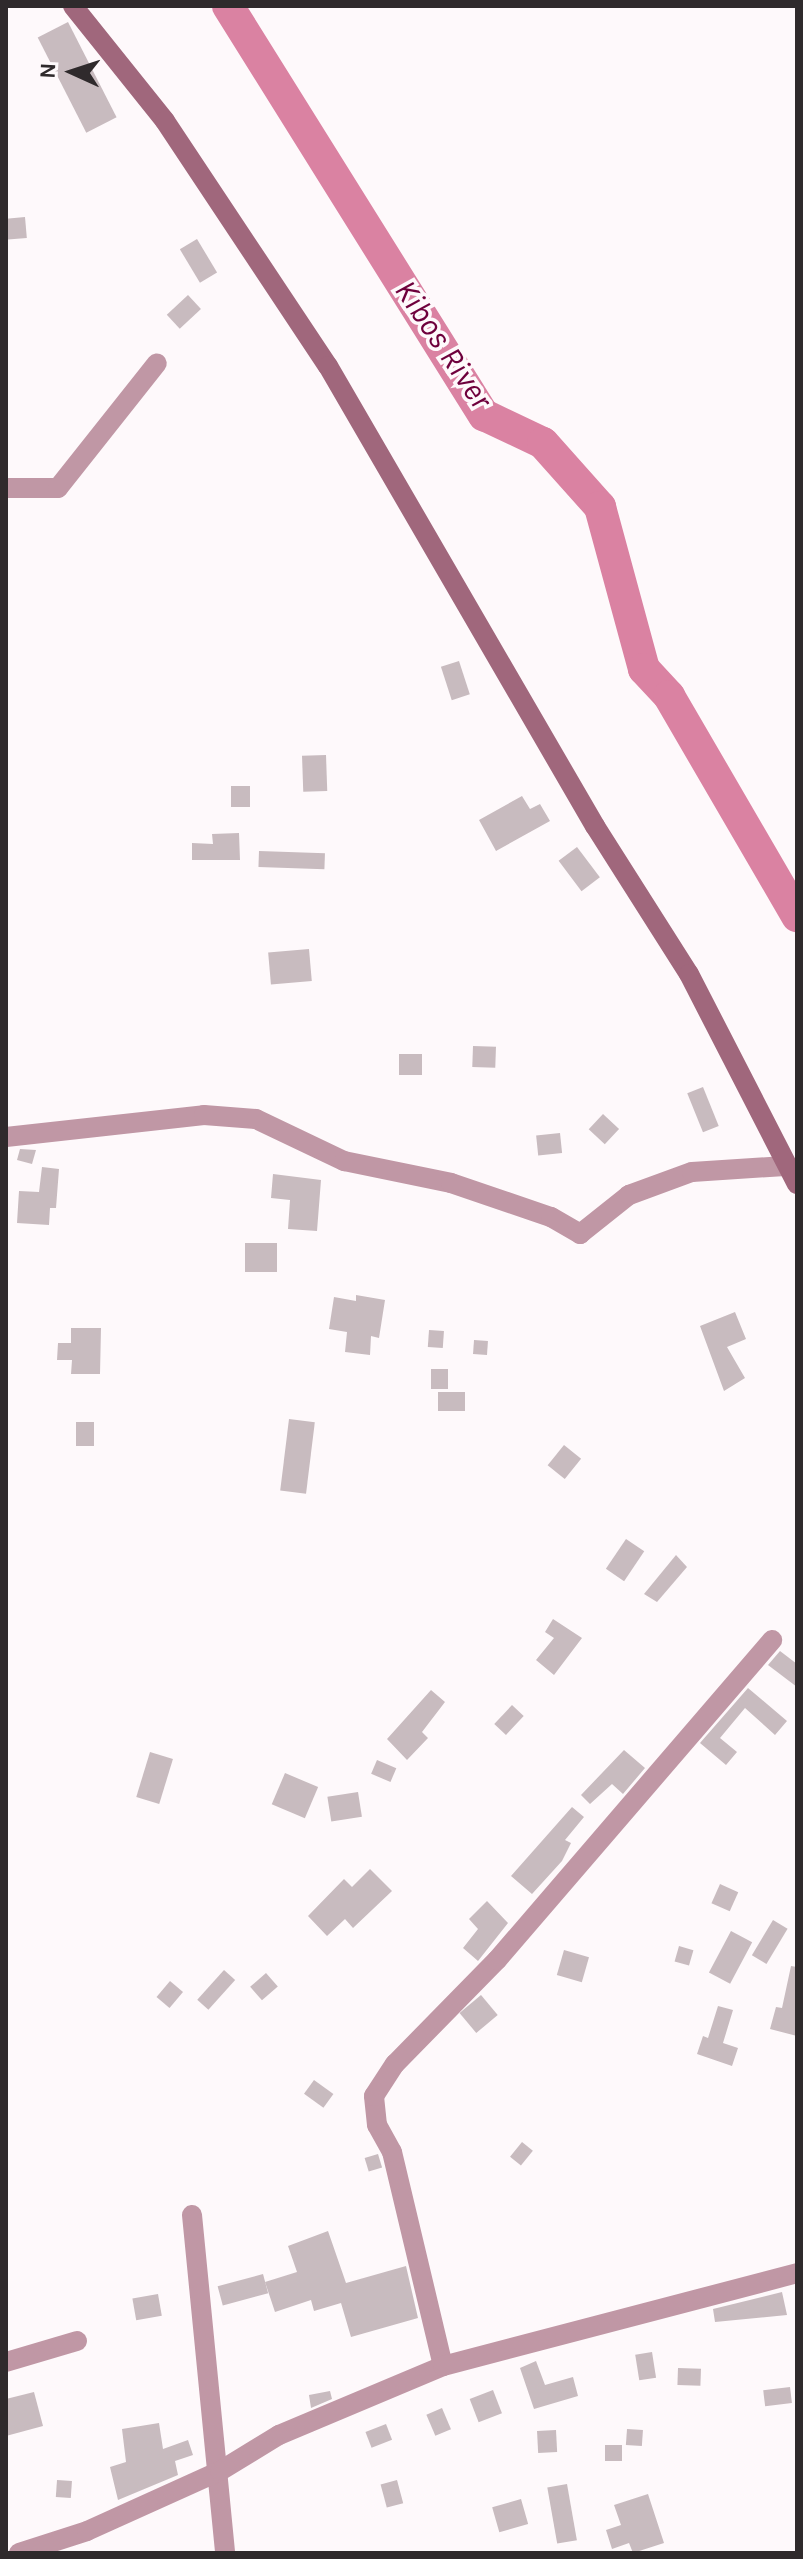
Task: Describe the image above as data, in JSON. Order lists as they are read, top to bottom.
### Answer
{
  "water": ["Kibos River"],
  "north": "left"
}
